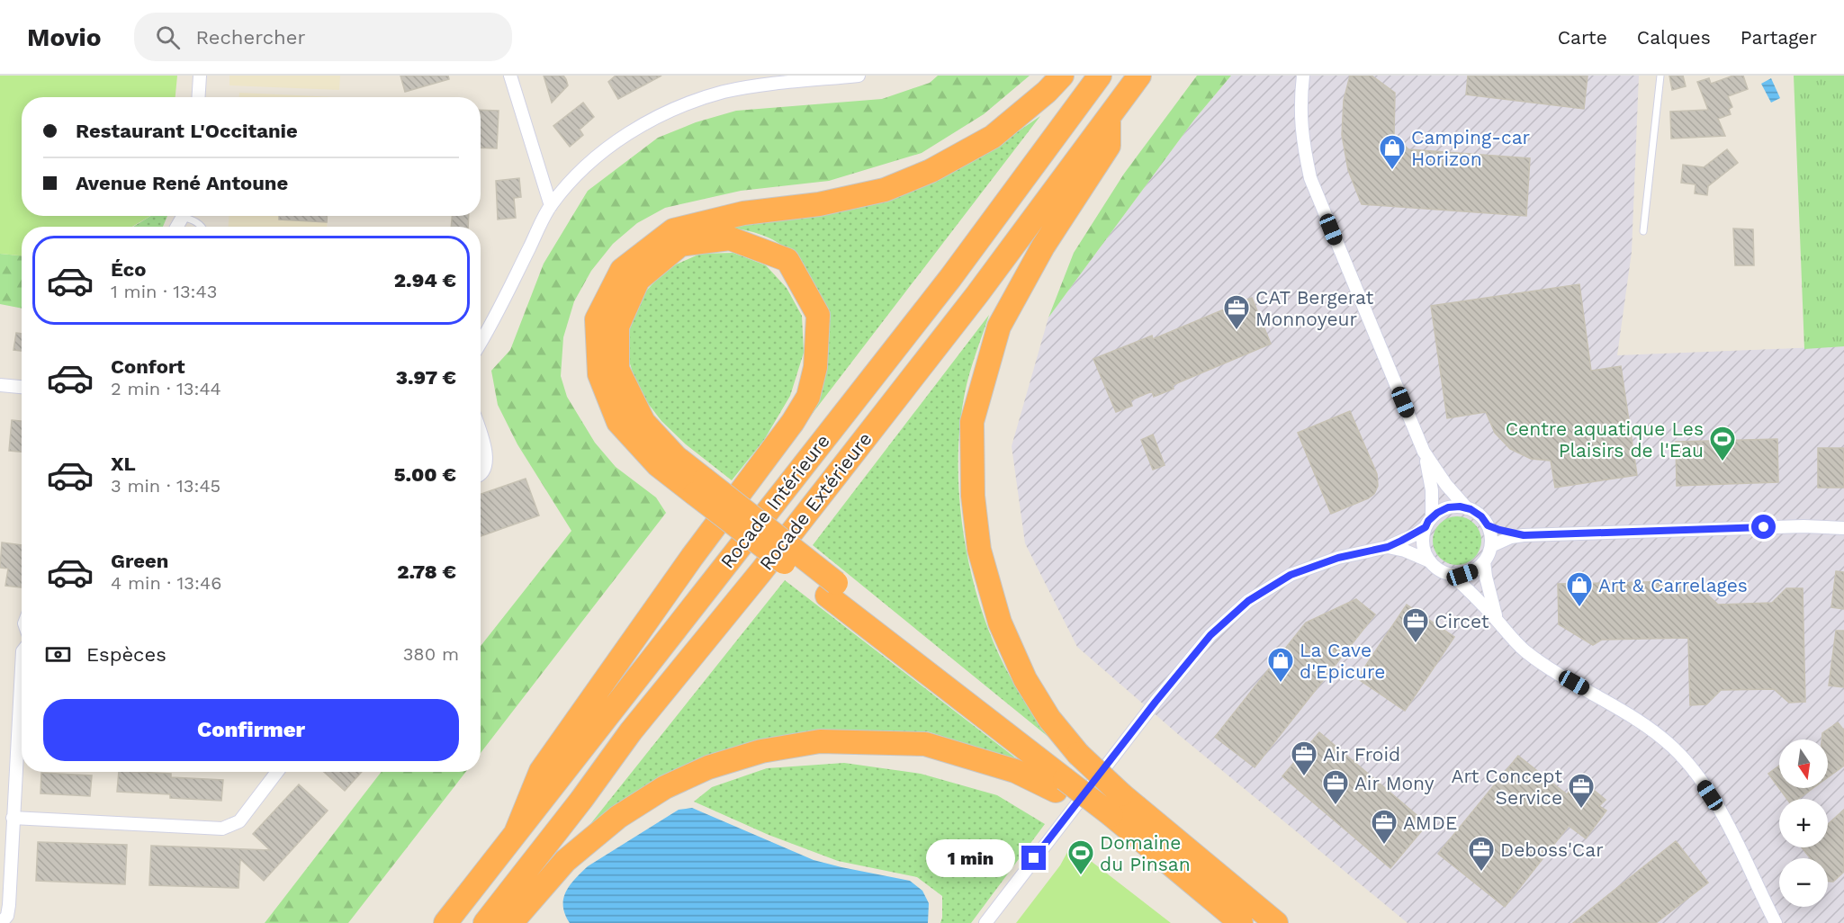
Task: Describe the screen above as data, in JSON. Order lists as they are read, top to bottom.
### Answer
{
  "streets": {
    "highway": ["Rocade Intérieure", "Rocade Extérieure"]
  },
  "places": {
    "shop": ["Camping-car Horizon", "Art & Carrelages", "La Cave d'Epicure"],
    "office": [
      "CAT Bergerat Monnoyeur",
      "Circet",
      "Air Froid",
      "Air Mony",
      "Art Concept Service",
      "AMDE",
      "Deboss'Car"
    ],
    "sports": ["Centre aquatique Les Plaisirs de l'Eau", "Domaine du Pinsan"]
  },
  "north": "bottom",
  "page": {
    "header": "Movio",
    "search": "Rechercher",
    "nav": ["Carte", "Calques", "Partager"],
    "banner": ["Restaurant L'Occitanie", "Avenue René Antoune"],
    "list": [
      {
        "name": "Éco",
        "note": "1 min · 13:43",
        "value": "2.94 €"
      },
      {
        "name": "Confort",
        "note": "2 min · 13:44",
        "value": "3.97 €"
      },
      {
        "name": "XL",
        "note": "3 min · 13:45",
        "value": "5.00 €"
      },
      {
        "name": "Green",
        "note": "4 min · 13:46",
        "value": "2.78 €"
      }
    ],
    "pay": ["Espèces", "380 m"],
    "buttons": "Confirmer",
    "map_buttons": ["+", "−"],
    "bubble": "1 min"
  }
}
